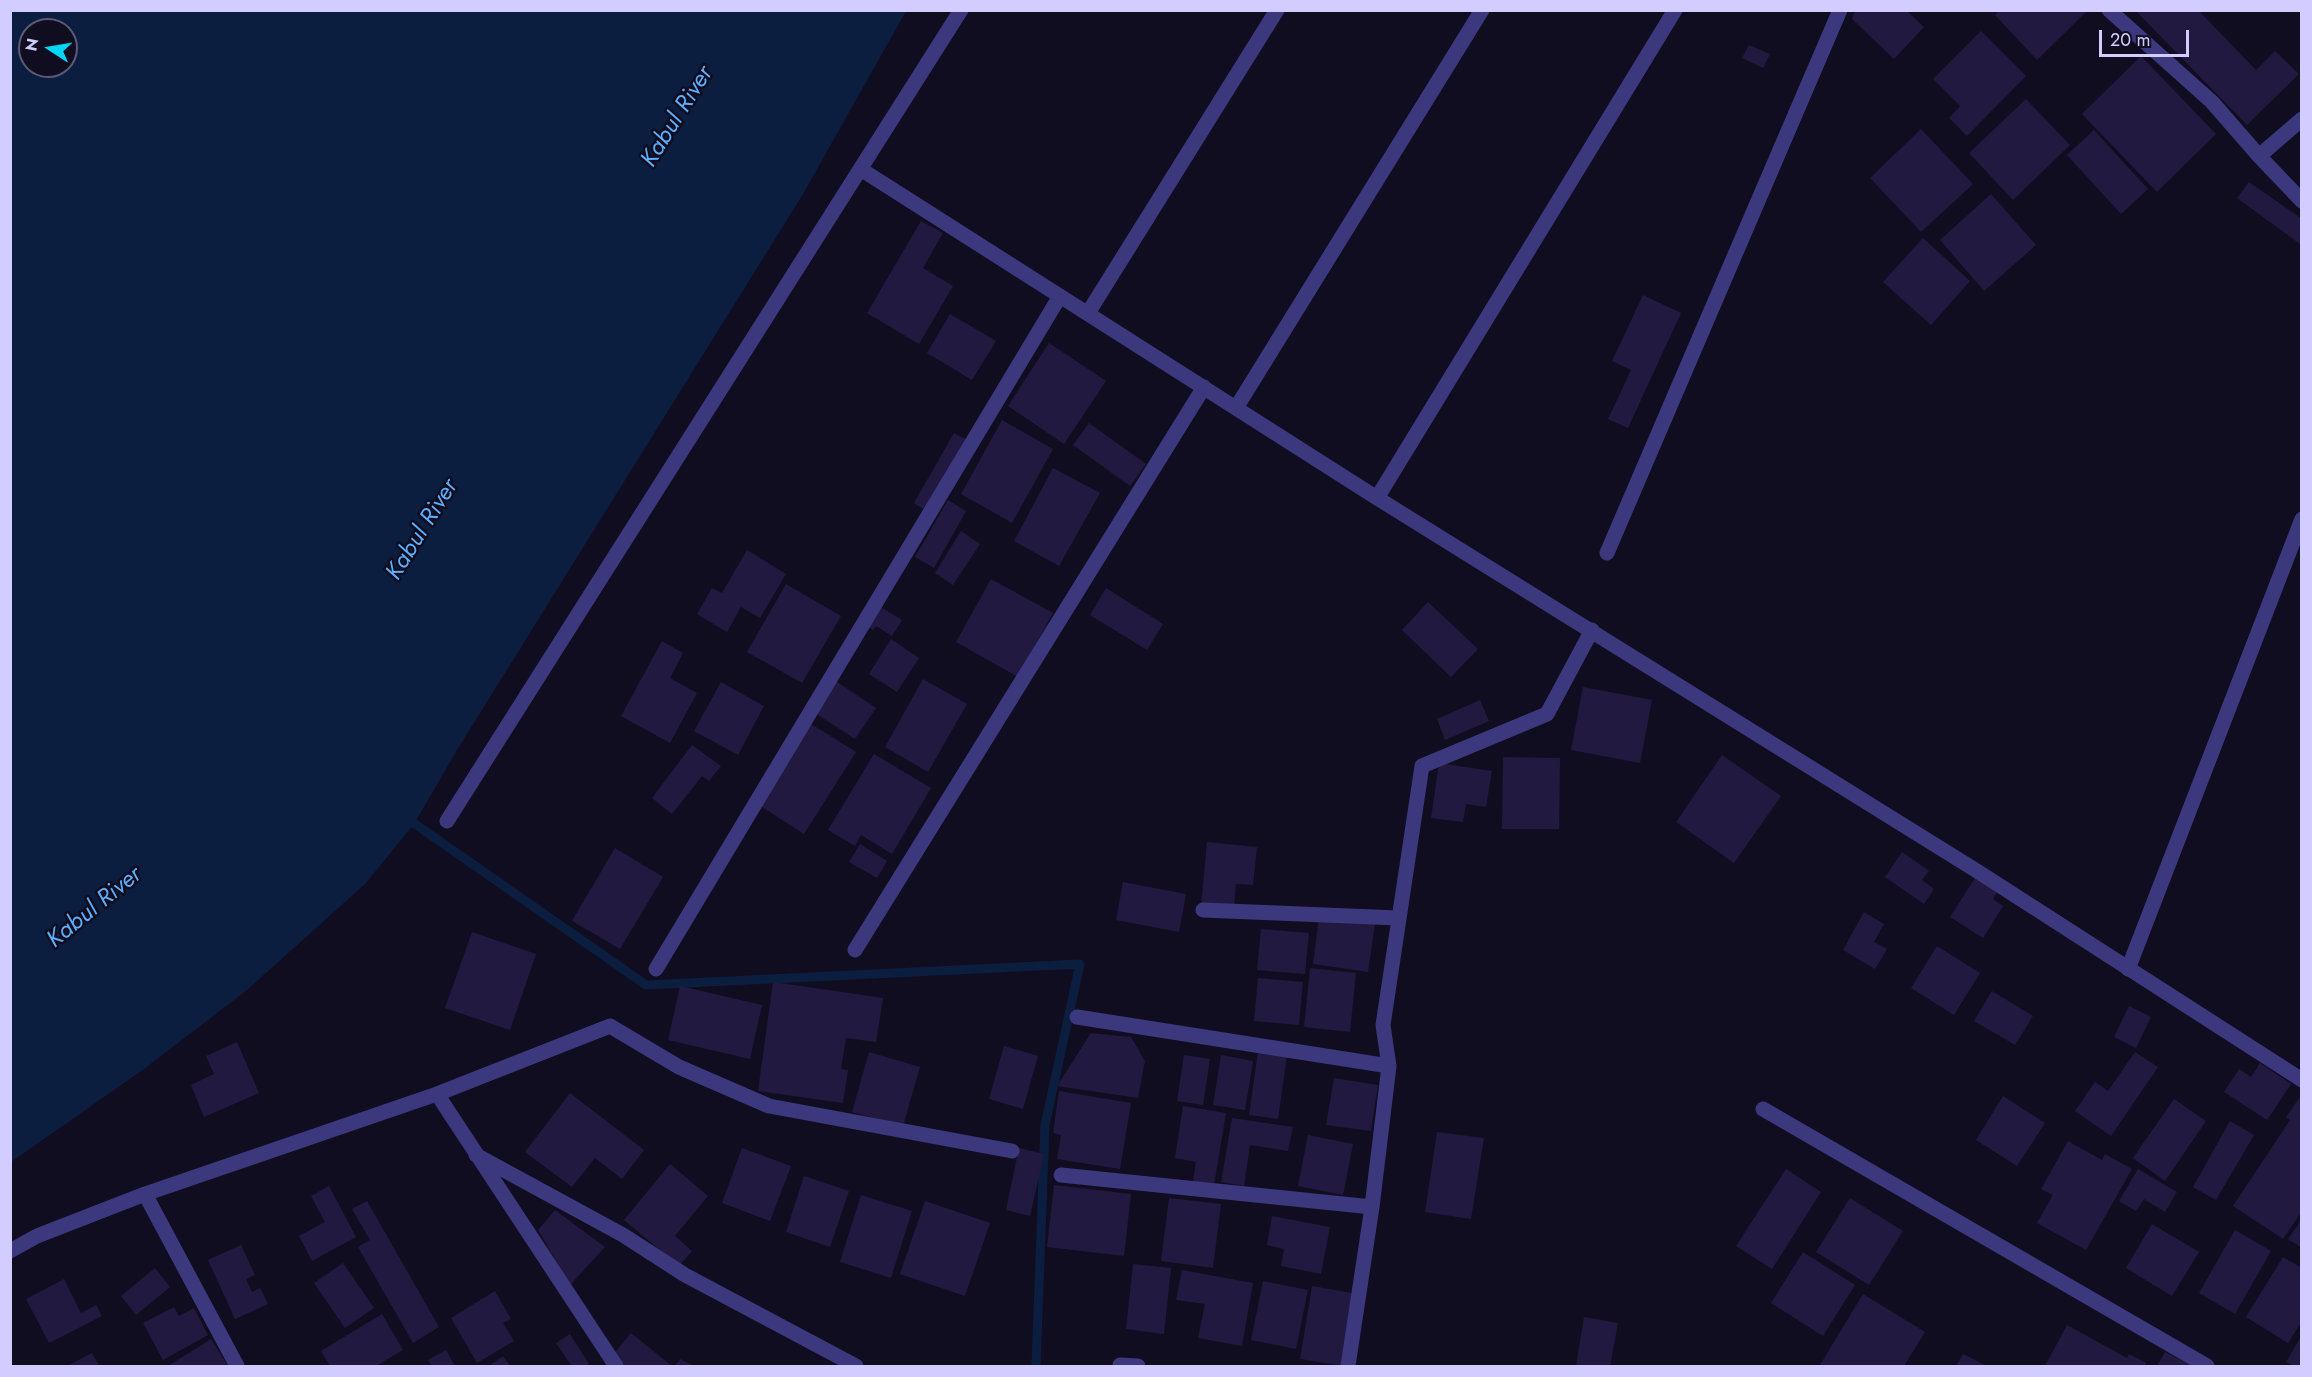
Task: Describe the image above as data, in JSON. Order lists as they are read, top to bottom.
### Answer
{
  "water": ["Kabul River"],
  "scale_bar": "20 m",
  "north": "left"
}
